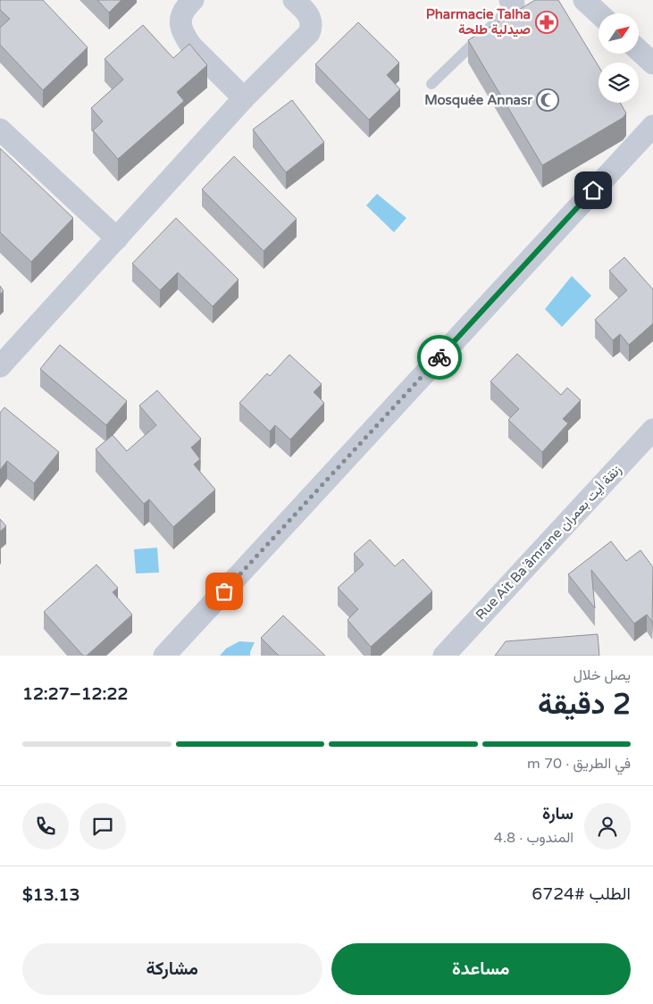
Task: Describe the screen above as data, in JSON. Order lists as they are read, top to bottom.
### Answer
{
  "streets": {
    "street": ["Rue Ait Ba´âmrane زنقة أيت بعمران"]
  },
  "places": {
    "pharmacy": ["Pharmacie Talha صيدلية طلحة"],
    "mosque": ["Mosquée Annasr"]
  },
  "north": "top right",
  "page": {
    "heading": ["2 دقيقة", "يصل خلال", "12:22–12:27"],
    "panel": [
      "سارة",
      "المندوب · 4.8",
      "الطلب #6724",
      "$13.13"
    ],
    "bar": "في الطريق · 70 m",
    "buttons": ["مساعدة", "مشاركة"]
  }
}
